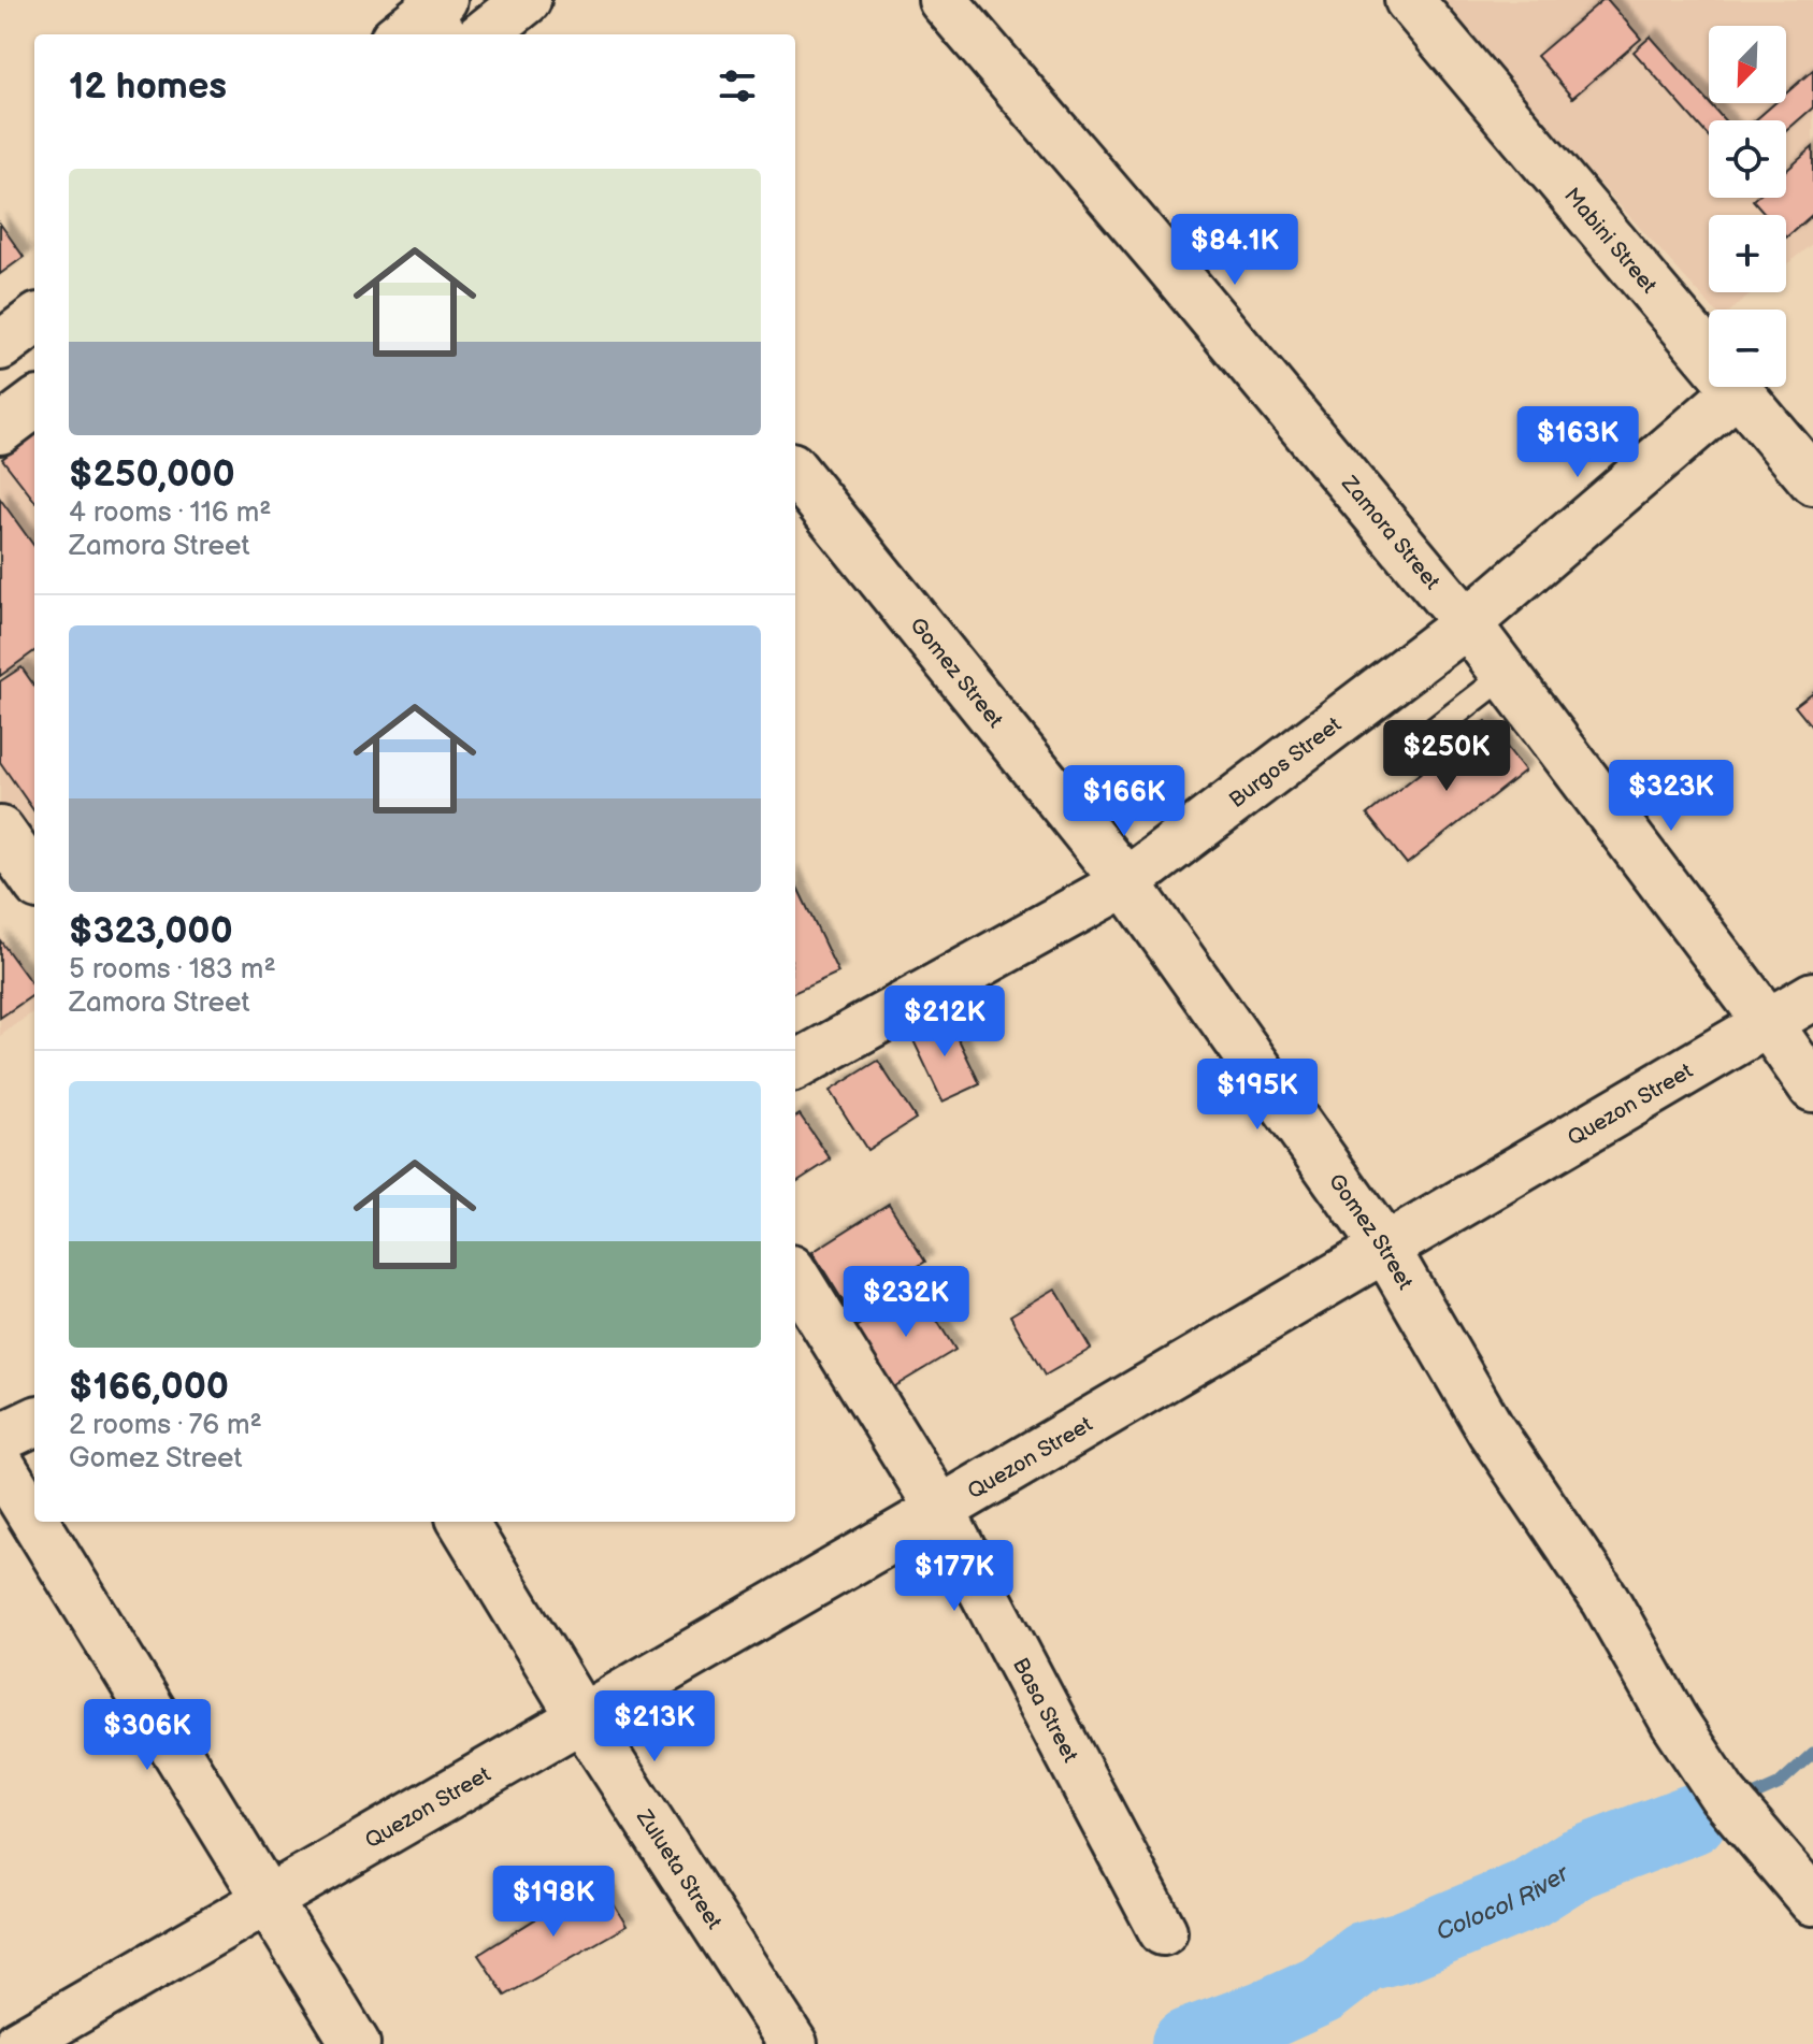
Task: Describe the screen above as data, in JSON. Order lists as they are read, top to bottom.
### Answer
{
  "streets": {
    "street": [
      "Mabini Street",
      "Zamora Street",
      "Gomez Street",
      "Burgos Street",
      "Quezon Street",
      "Basa Street",
      "Zulueta Street"
    ]
  },
  "crossings": [
    ["Mabini Street", "Burgos Street"],
    ["Zamora Street", "Burgos Street"],
    ["Zamora Street", "Quezon Street"],
    ["Gomez Street", "Burgos Street"],
    ["Gomez Street", "Quezon Street"],
    ["Quezon Street", "Basa Street"],
    ["Quezon Street", "Zulueta Street"]
  ],
  "water": ["Colocol River"],
  "north": "bottom left",
  "page": {
    "map_buttons": ["+", "−"],
    "heading": "12 homes",
    "list": [
      {
        "name": "$250,000",
        "note": "4 rooms · 116 m² · Zamora Street"
      },
      {
        "name": "$323,000",
        "note": "5 rooms · 183 m² · Zamora Street"
      },
      {
        "name": "$166,000",
        "note": "2 rooms · 76 m² · Gomez Street"
      }
    ],
    "price": [
      "$84.1K",
      "$163K",
      "$250K",
      "$323K",
      "$166K",
      "$212K",
      "$195K",
      "$232K",
      "$177K",
      "$213K",
      "$306K",
      "$198K"
    ]
  }
}
